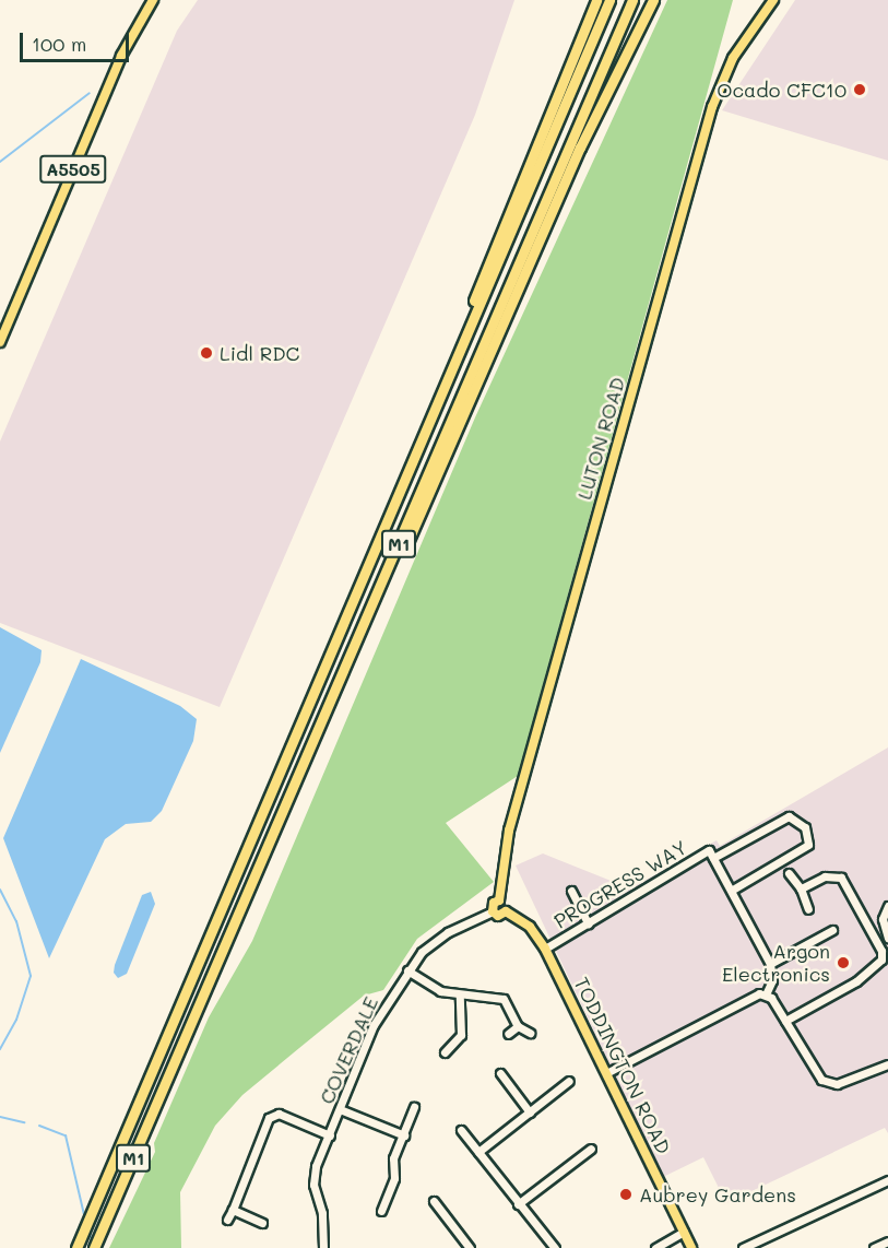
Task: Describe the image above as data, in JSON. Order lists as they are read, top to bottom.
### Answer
{
  "streets": {
    "highway": ["M1"],
    "main road": ["A5505", "LUTON ROAD", "TODDINGTON ROAD"],
    "street": ["PROGRESS WAY", "COVERDALE"]
  },
  "crossings": [
    ["LUTON ROAD", "COVERDALE"],
    ["LUTON ROAD", "TODDINGTON ROAD"],
    ["PROGRESS WAY", "TODDINGTON ROAD"],
    ["COVERDALE", "TODDINGTON ROAD"]
  ],
  "places": [
    "Ocado CFC10",
    "Lidl RDC",
    "Argon Electronics",
    "Aubrey Gardens"
  ],
  "scale_bar": "100 m"
}
